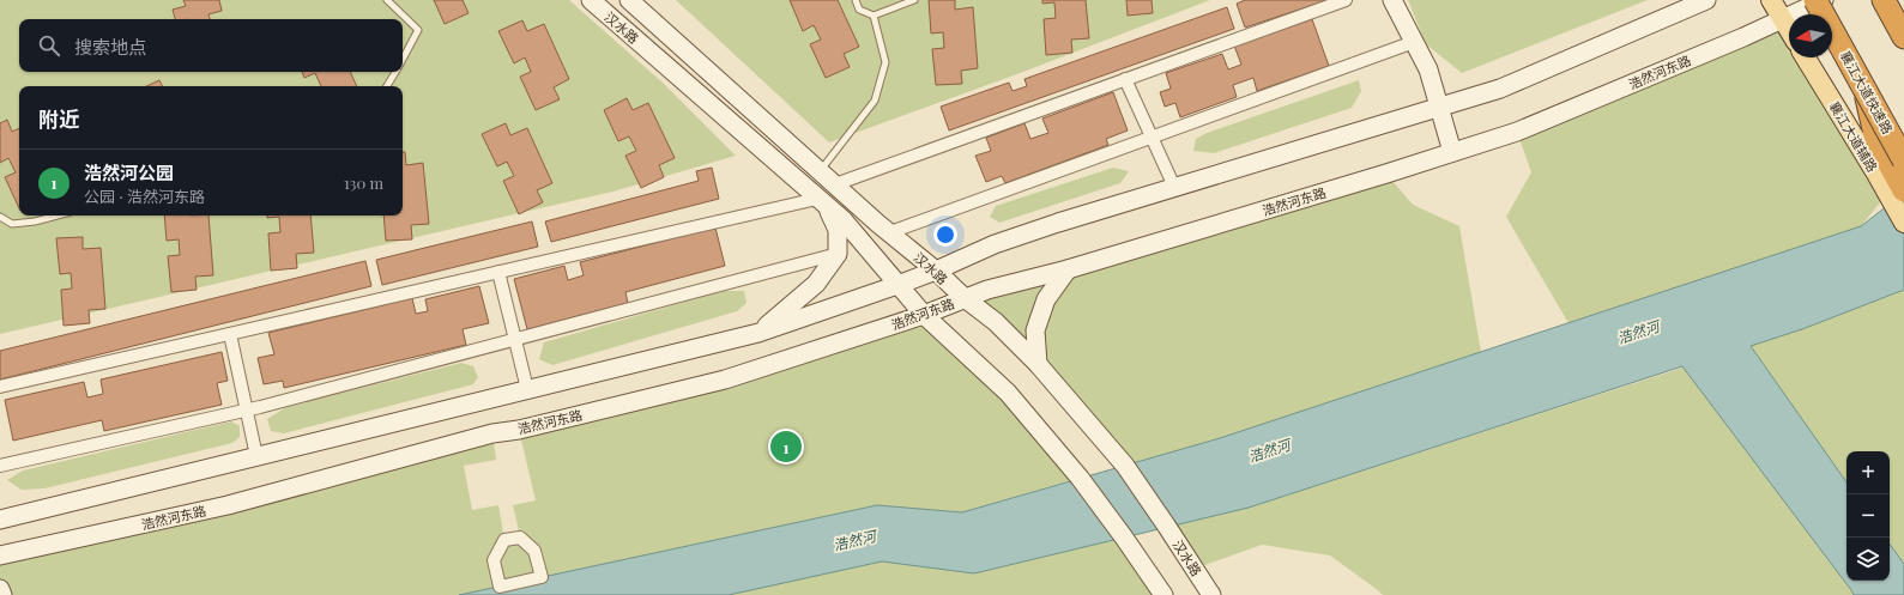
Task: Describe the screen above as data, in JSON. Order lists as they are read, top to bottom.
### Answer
{
  "streets": {
    "highway": ["襄江大道快速路"],
    "main road": ["汉水路", "浩然河东路", "襄江大道辅路"]
  },
  "crossings": [
    ["汉水路", "浩然河东路"]
  ],
  "water": ["浩然河"],
  "north": "left",
  "page": {
    "search": "搜索地点",
    "heading": "附近",
    "list": [
      {
        "mark": "1",
        "name": "浩然河公园",
        "note": "公园 · 浩然河东路",
        "value": "130 m"
      }
    ],
    "pins": "1",
    "map_buttons": ["+", "−"]
  }
}
